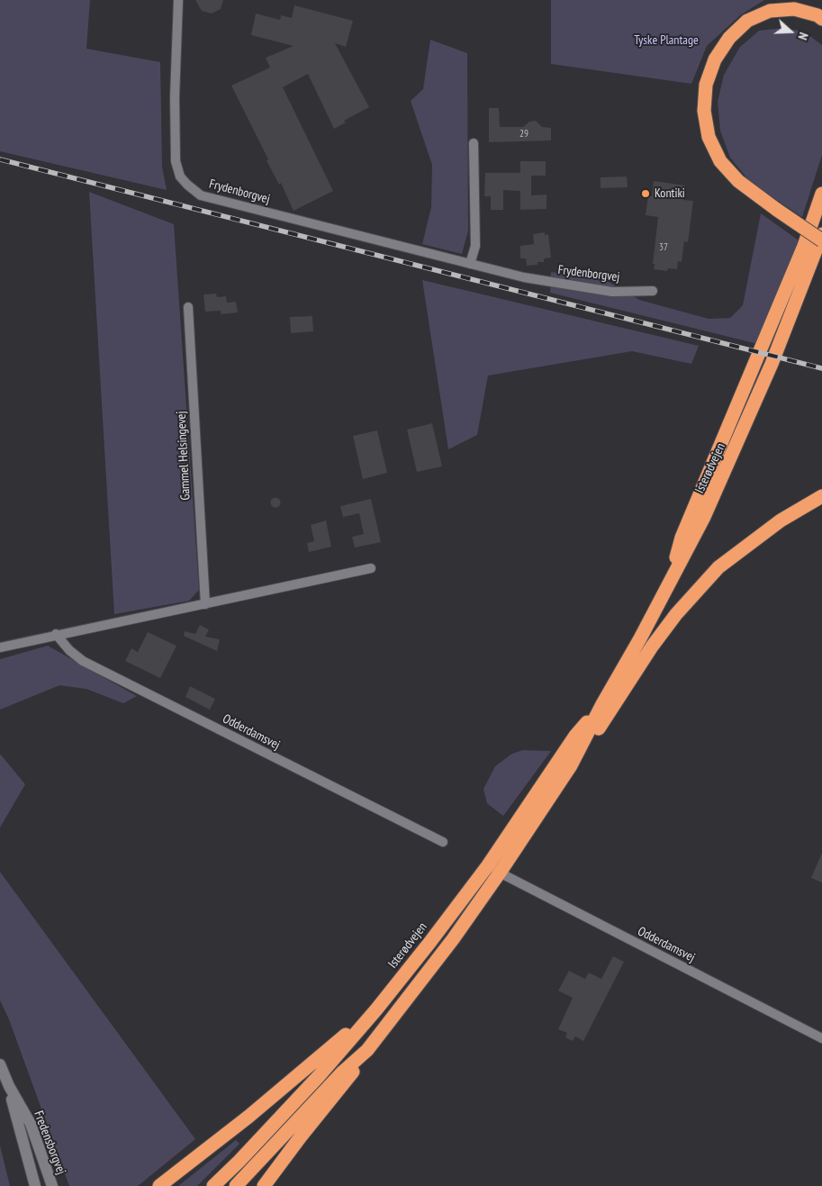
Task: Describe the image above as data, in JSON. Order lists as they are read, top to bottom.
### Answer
{
  "streets": {
    "highway": ["Isterødvejen"],
    "street": [
      "Frydenborgvej",
      "Gammel Helsingevej",
      "Odderdamsvej",
      "Fredensborgvej"
    ]
  },
  "crossings": [
    ["Isterødvejen", "Odderdamsvej"]
  ],
  "parks": ["Tyske Plantage"],
  "places": ["Kontiki"],
  "house_numbers": ["29", "37"],
  "north": "right"
}
